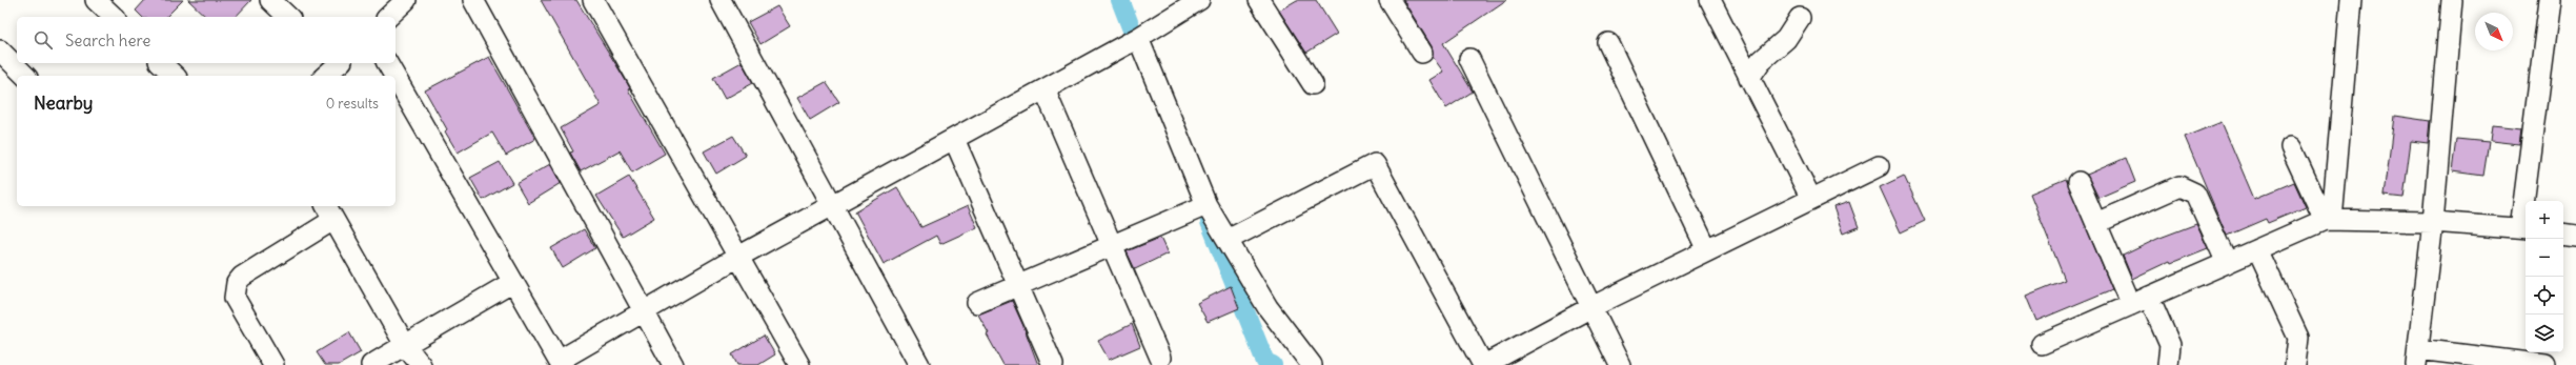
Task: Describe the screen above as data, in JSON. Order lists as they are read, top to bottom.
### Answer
{
  "north": "bottom right",
  "page": {
    "search": "Search here",
    "heading": ["Nearby", "0 results"],
    "map_buttons": ["+", "−"]
  }
}
